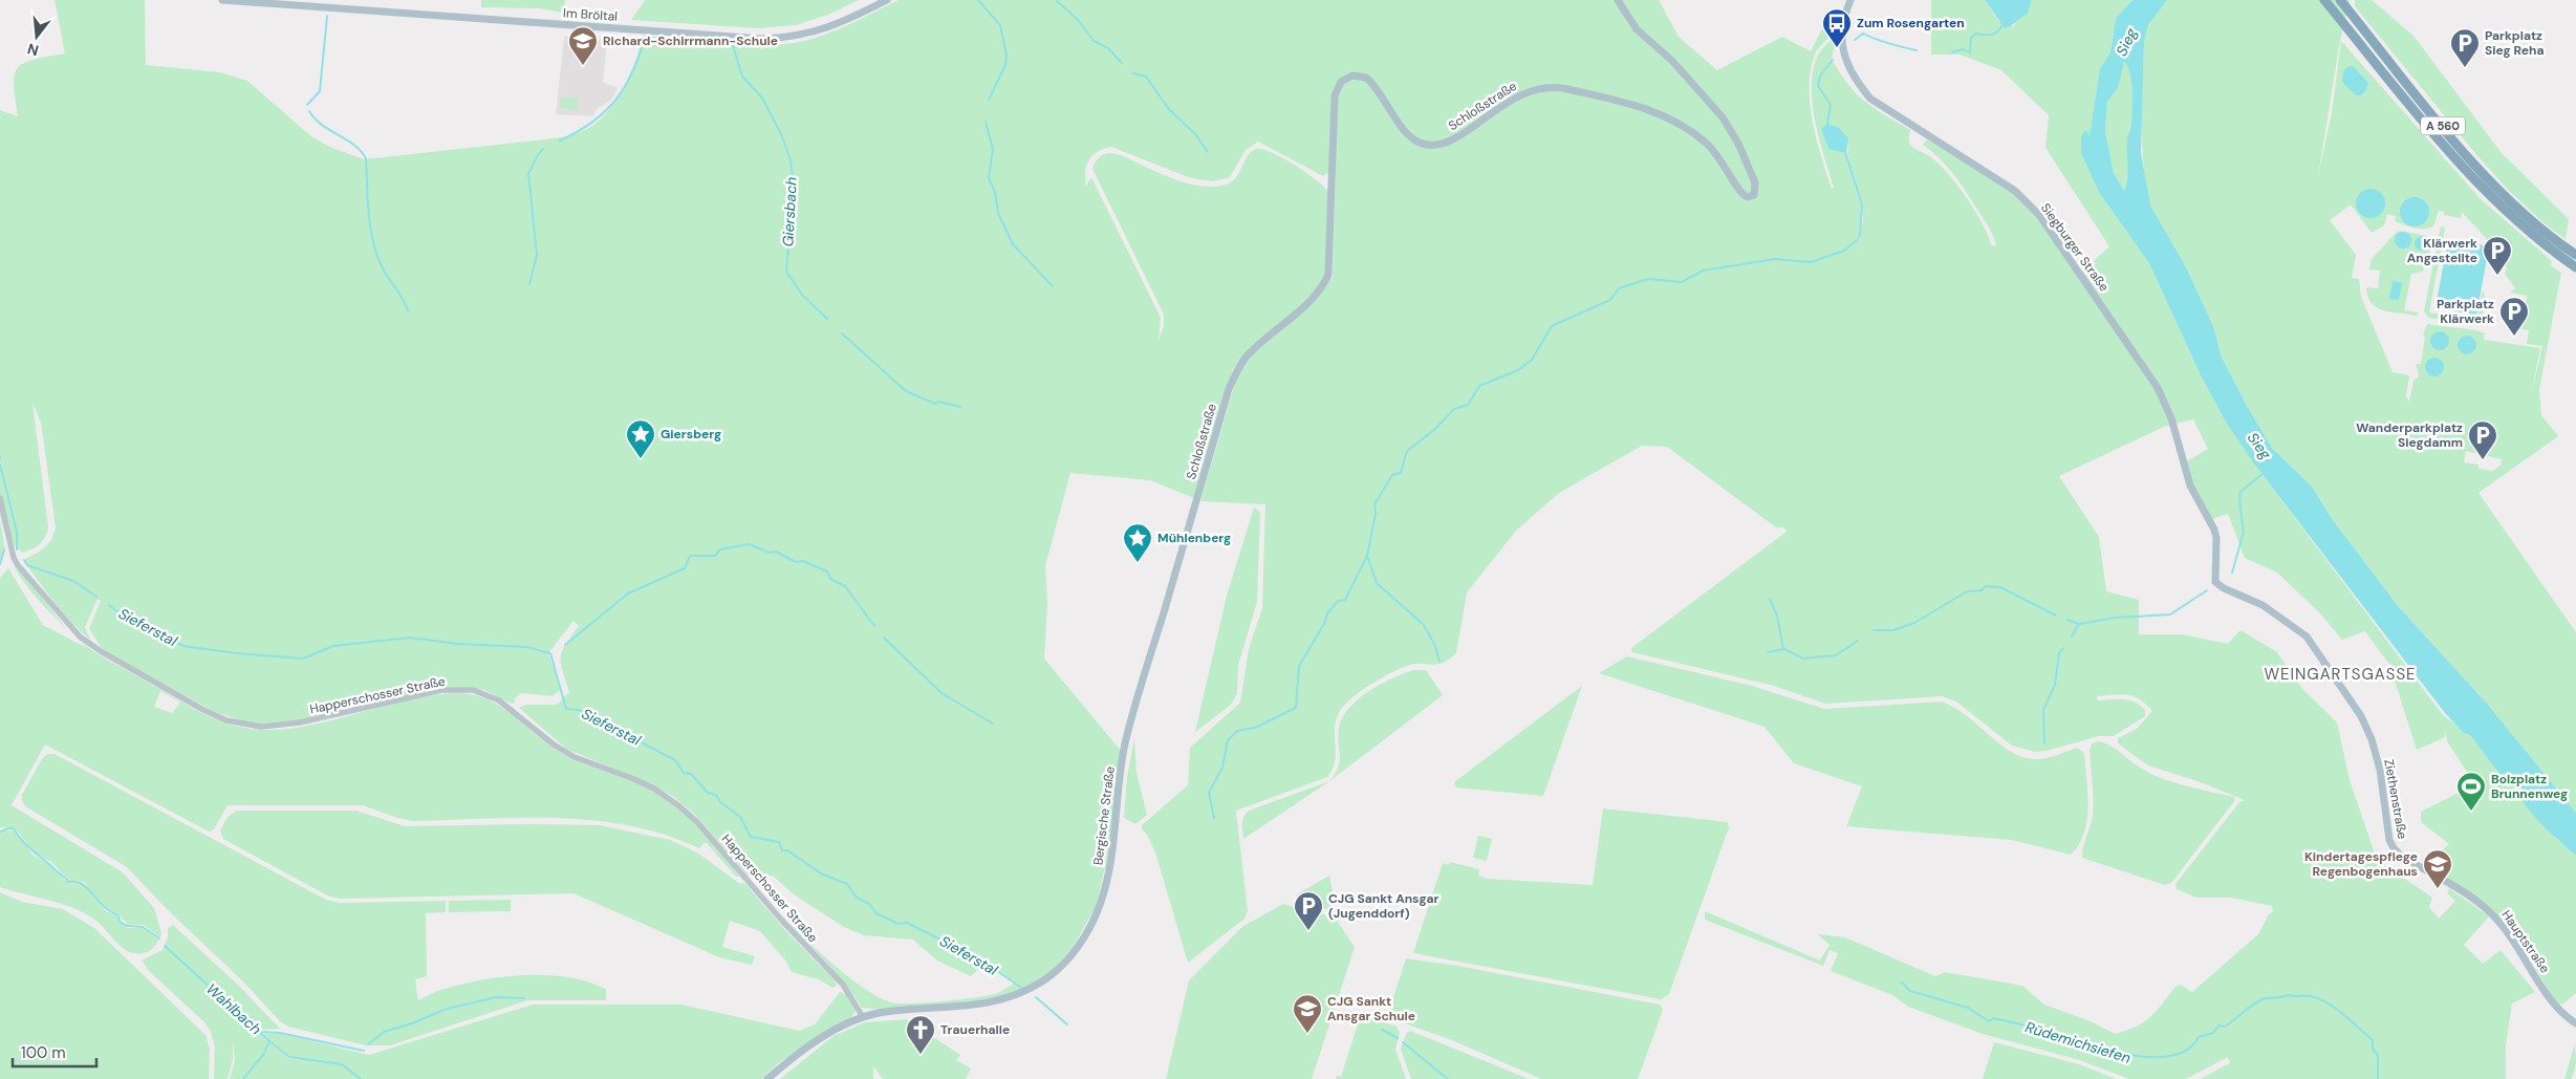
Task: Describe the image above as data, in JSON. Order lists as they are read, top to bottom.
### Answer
{
  "streets": {
    "highway": ["A 560"],
    "main road": [
      "Im Bröltal",
      "Schloßstraße",
      "Siegburger Straße",
      "Ziethenstraße",
      "Bergische Straße",
      "Hauptstraße"
    ],
    "street": ["Happerschosser Straße"]
  },
  "crossings": [
    ["Schloßstraße", "Bergische Straße"],
    ["Siegburger Straße", "Ziethenstraße"],
    ["Happerschosser Straße", "Bergische Straße"],
    ["Ziethenstraße", "Hauptstraße"]
  ],
  "districts": ["WEINGARTSGASSE"],
  "water": [
    "Sieg",
    "Giersbach",
    "Sieferstal",
    "Wahlbach",
    "Rüdemichsiefen"
  ],
  "places": {
    "bus stop": ["Zum Rosengarten"],
    "school or university": ["Richard-Schirrmann-Schule", "Kindertagespflege Regenbogenhaus", "CJG Sankt Ansgar Schule"],
    "parking": [
      "Parkplatz Sieg Reha",
      "Klärwerk Angestellte",
      "Parkplatz Klärwerk",
      "Wanderparkplatz Siegdamm",
      "CJG Sankt Ansgar (Jugenddorf)"
    ],
    "place": ["Giersberg", "Mühlenberg"],
    "sports": ["Bolzplatz Brunnenweg"],
    "church": ["Trauerhalle"]
  },
  "scale_bar": "100 m",
  "north": "bottom"
}
